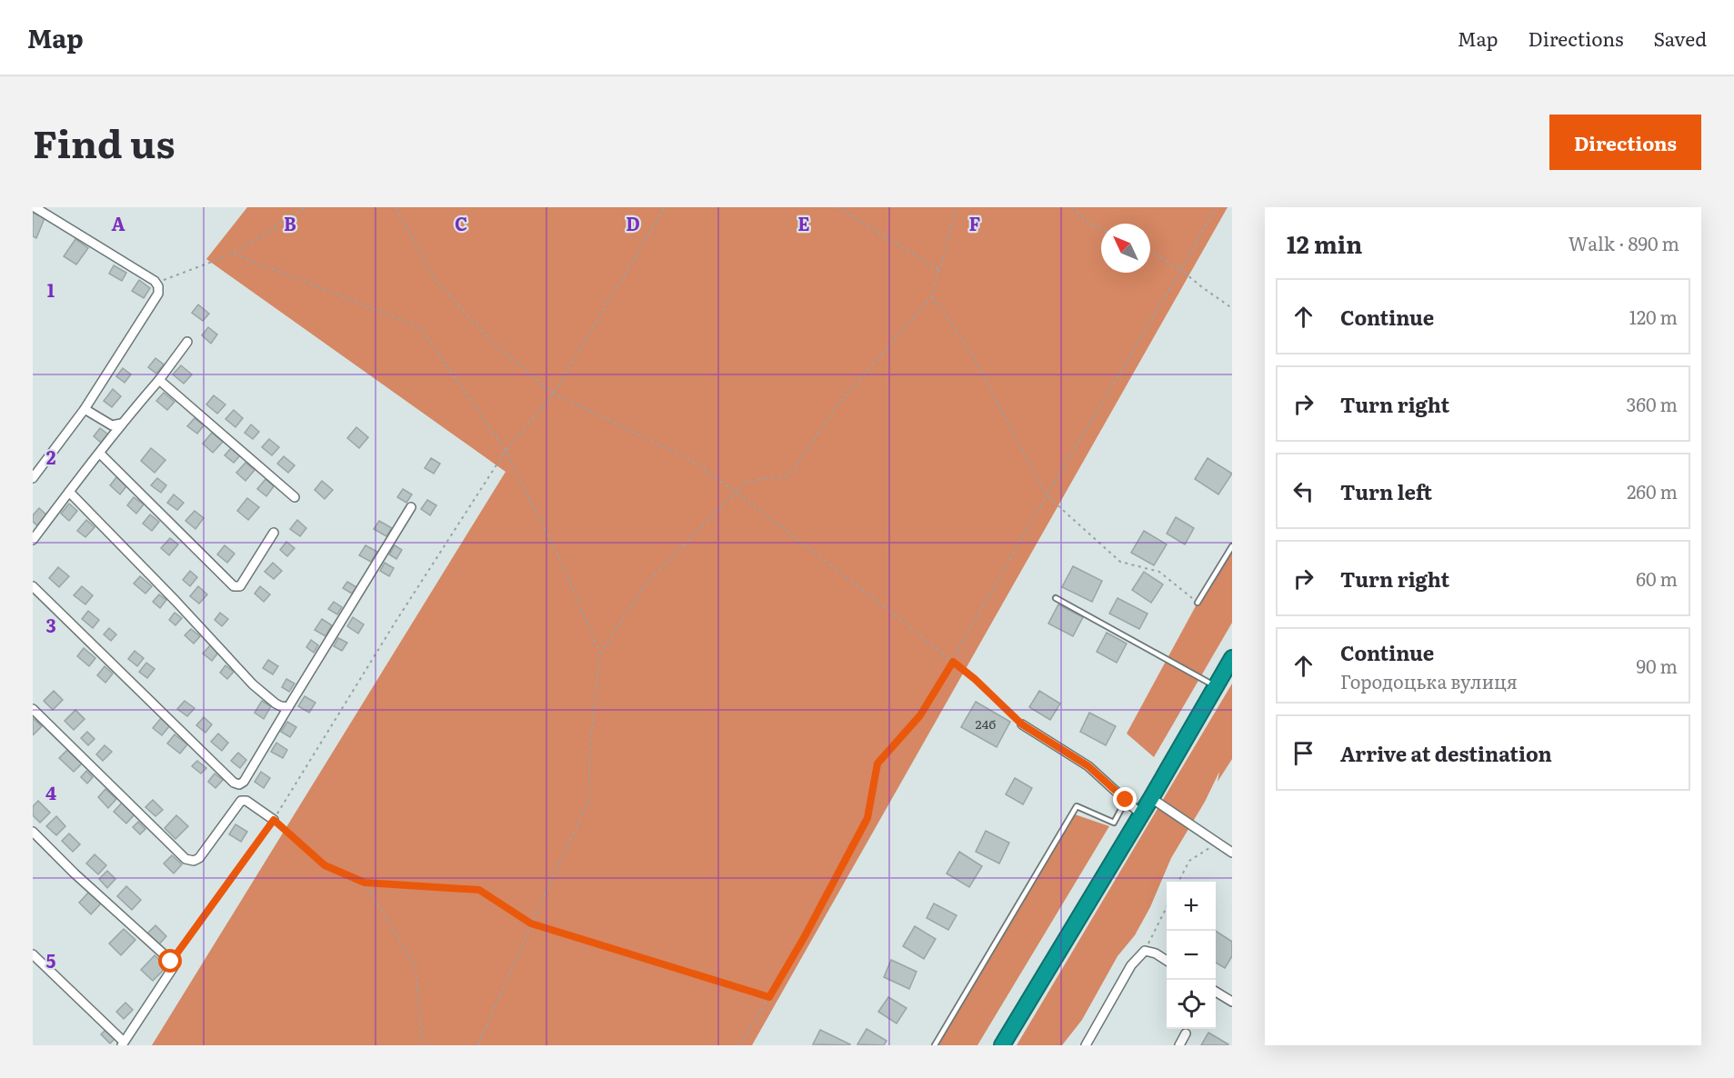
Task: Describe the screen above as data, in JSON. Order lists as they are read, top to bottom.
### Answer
{
  "house_numbers": ["24б"],
  "north": "top left",
  "page": {
    "header": "Map",
    "nav": ["Map", "Directions", "Saved"],
    "title": "Find us",
    "buttons": "Directions",
    "heading": ["12 min", "Walk · 890 m"],
    "list": [
      ["Continue", "120 m"],
      ["Turn right", "360 m"],
      ["Turn left", "260 m"],
      ["Turn right", "60 m"],
      ["Continue", "Городоцька вулиця", "90 m"],
      "Arrive at destination"
    ],
    "map_buttons": ["+", "−"]
  },
  "grid": {
    "columns": [
      "A",
      "B",
      "C",
      "D",
      "E",
      "F"
    ],
    "rows": [
      "1",
      "2",
      "3",
      "4",
      "5"
    ]
  }
}
